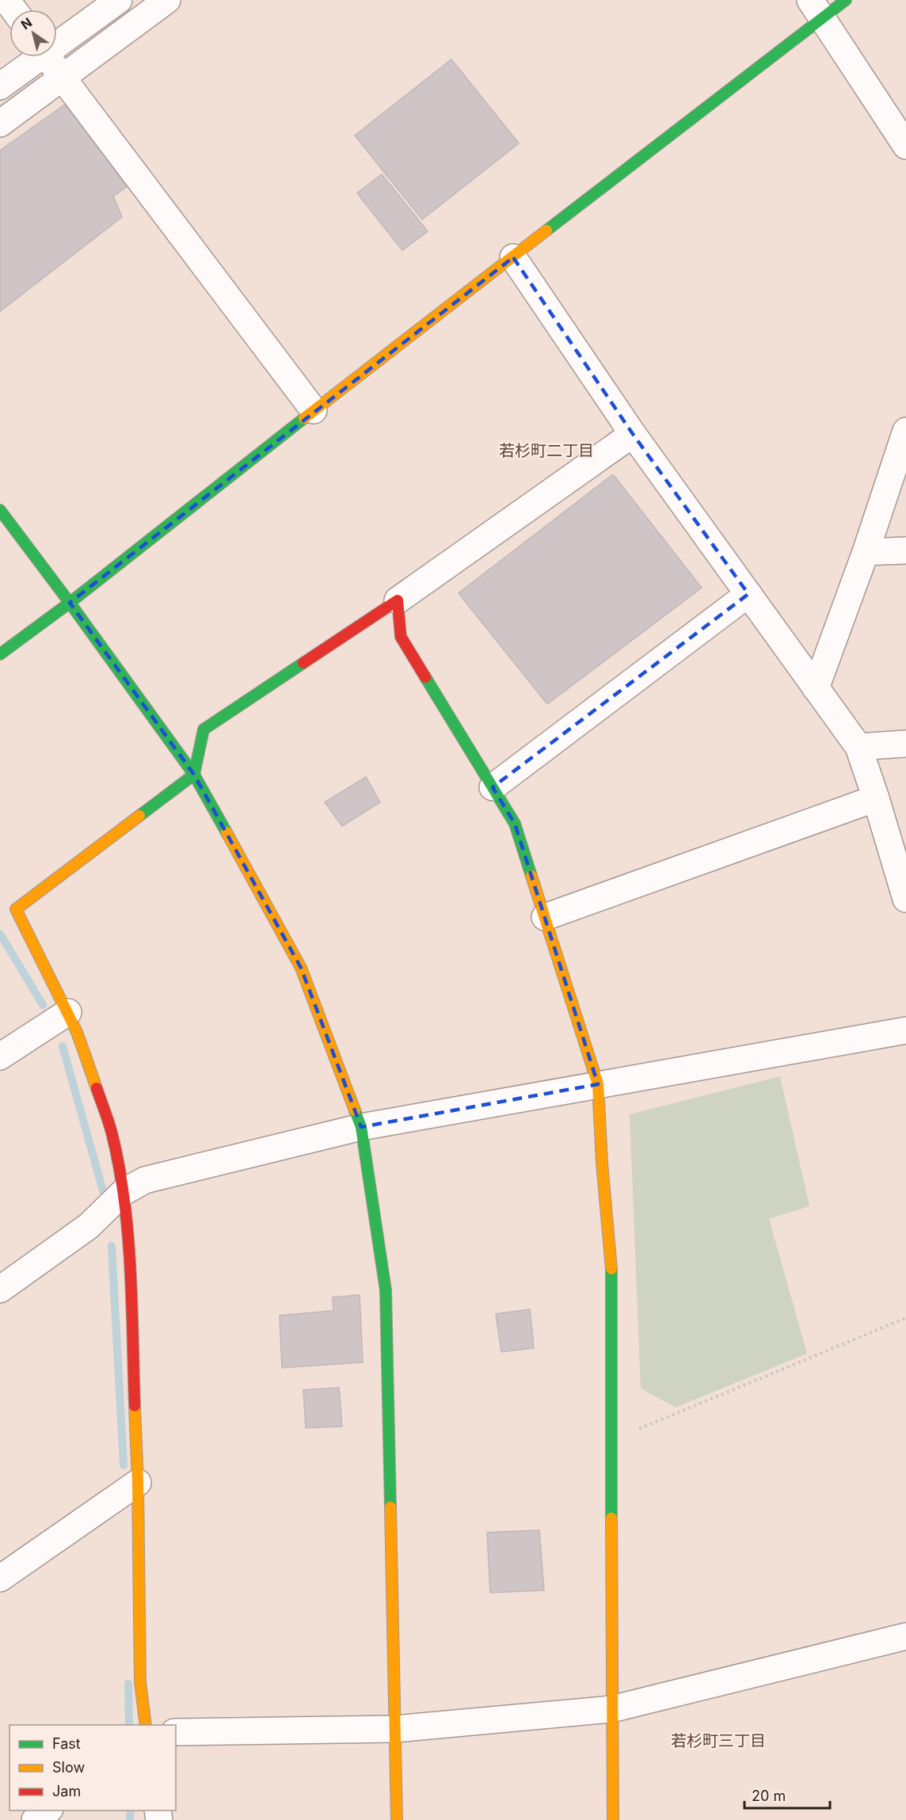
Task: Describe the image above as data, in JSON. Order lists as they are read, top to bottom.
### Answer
{
  "districts": ["若杉町二丁目", "若杉町三丁目"],
  "legend": ["Fast", "Slow", "Jam"],
  "scale_bar": "20 m",
  "north": "top left"
}
